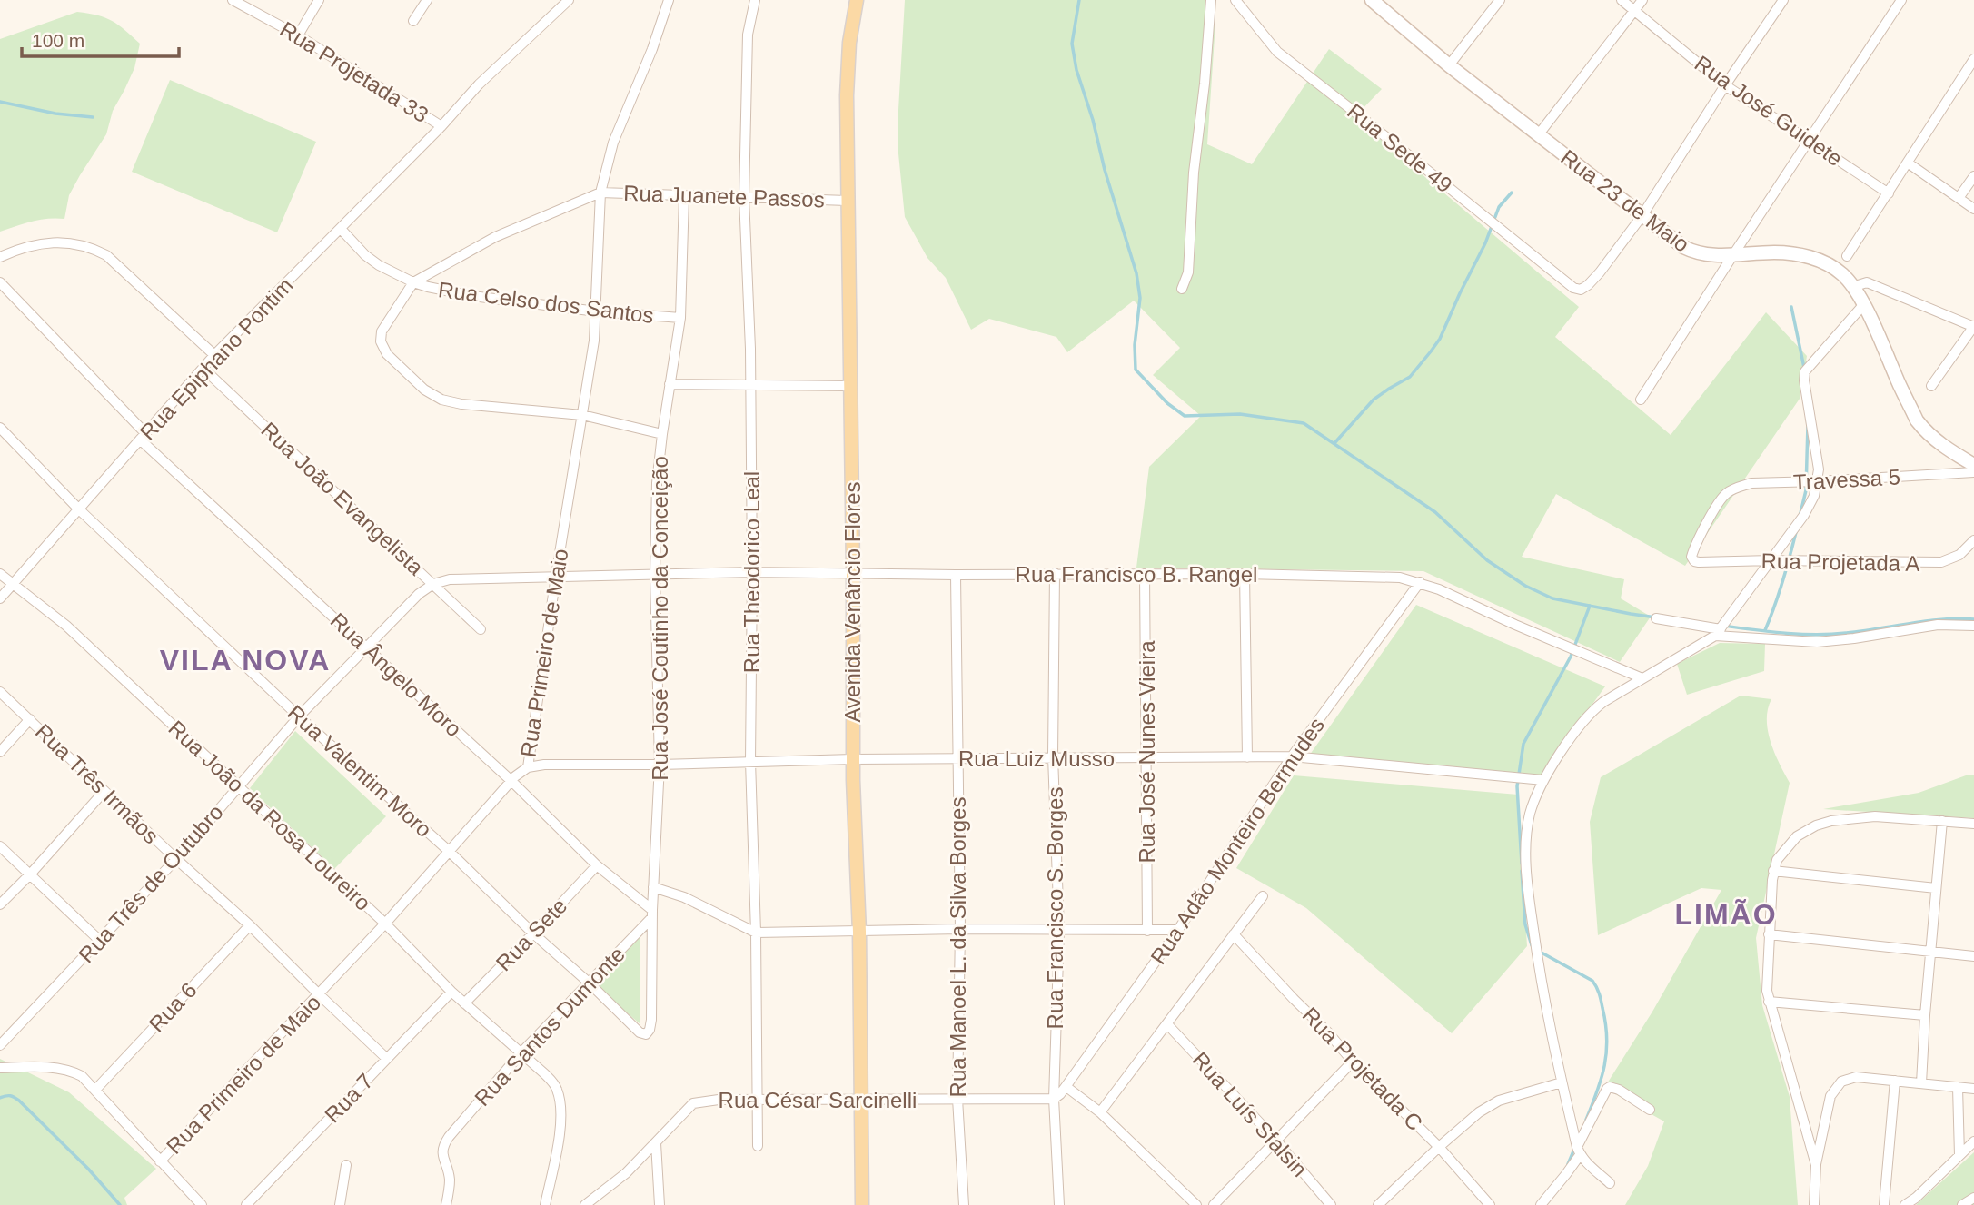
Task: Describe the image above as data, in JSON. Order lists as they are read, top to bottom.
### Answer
{
  "streets": {
    "main road": ["Avenida Venâncio Flores"],
    "street": [
      "Rua Projetada 33",
      "Rua José Guidete",
      "Rua Sede 49",
      "Rua Juanete Passos",
      "Rua 23 de Maio",
      "Rua Celso dos Santos",
      "Rua Epiphano Pontim",
      "Travessa 5",
      "Rua João Evangelista",
      "Rua Projetada A",
      "Rua Theodorico Leal",
      "Rua Francisco B. Rangel",
      "Rua José Coutinho da Conceição",
      "Rua Primeiro de Maio",
      "Rua Ângelo Moro",
      "Rua José Nunes Vieira",
      "Rua Luiz Musso",
      "Rua Valentim Moro",
      "Rua Três Irmãos",
      "Rua João da Rosa Loureiro",
      "Rua Adão Monteiro Bermudes",
      "Rua Três de Outubro",
      "Rua Francisco S. Borges",
      "Rua Sete",
      "Rua Manoel L. da Silva Borges",
      "Rua 6",
      "Rua Santos Dumonte",
      "Rua Projetada C",
      "Rua 7",
      "Rua César Sarcinelli",
      "Rua Luís Sfalsin"
    ]
  },
  "crossings": [
    ["Rua Projetada 33", "Rua Epiphano Pontim"],
    ["Rua Sede 49", "Rua 23 de Maio"],
    ["Rua Juanete Passos", "Rua Celso dos Santos"],
    ["Rua Juanete Passos", "Rua Theodorico Leal"],
    ["Rua Juanete Passos", "Avenida Venâncio Flores"],
    ["Rua Juanete Passos", "Rua José Coutinho da Conceição"],
    ["Rua Juanete Passos", "Rua Primeiro de Maio"],
    ["Rua Celso dos Santos", "Rua Epiphano Pontim"],
    ["Rua Celso dos Santos", "Rua José Coutinho da Conceição"],
    ["Rua Celso dos Santos", "Rua Primeiro de Maio"],
    ["Rua Epiphano Pontim", "Rua João Evangelista"],
    ["Rua Epiphano Pontim", "Rua Ângelo Moro"],
    ["Rua Epiphano Pontim", "Rua Valentim Moro"],
    ["Rua Epiphano Pontim", "Rua João da Rosa Loureiro"],
    ["Travessa 5", "Rua Projetada A"],
    ["Rua João Evangelista", "Rua Francisco B. Rangel"],
    ["Rua João Evangelista", "Rua Três de Outubro"],
    ["Rua Theodorico Leal", "Rua Francisco B. Rangel"],
    ["Rua Theodorico Leal", "Rua Luiz Musso"],
    ["Rua Theodorico Leal", "Rua César Sarcinelli"],
    ["Rua Francisco B. Rangel", "Avenida Venâncio Flores"],
    ["Rua Francisco B. Rangel", "Rua José Coutinho da Conceição"],
    ["Rua Francisco B. Rangel", "Rua Primeiro de Maio"],
    ["Rua Francisco B. Rangel", "Rua José Nunes Vieira"],
    ["Rua Francisco B. Rangel", "Rua Adão Monteiro Bermudes"],
    ["Rua Francisco B. Rangel", "Rua Três de Outubro"],
    ["Rua Francisco B. Rangel", "Rua Francisco S. Borges"],
    ["Rua Francisco B. Rangel", "Rua Manoel L. da Silva Borges"],
    ["Avenida Venâncio Flores", "Rua Luiz Musso"],
    ["Avenida Venâncio Flores", "Rua César Sarcinelli"],
    ["Rua José Coutinho da Conceição", "Rua Ângelo Moro"],
    ["Rua José Coutinho da Conceição", "Rua Luiz Musso"],
    ["Rua José Coutinho da Conceição", "Rua Valentim Moro"],
    ["Rua José Coutinho da Conceição", "Rua Santos Dumonte"],
    ["Rua Primeiro de Maio", "Rua Ângelo Moro"],
    ["Rua Primeiro de Maio", "Rua Luiz Musso"],
    ["Rua Primeiro de Maio", "Rua Valentim Moro"],
    ["Rua Primeiro de Maio", "Rua Três Irmãos"],
    ["Rua Primeiro de Maio", "Rua João da Rosa Loureiro"],
    ["Rua Ângelo Moro", "Rua Três de Outubro"],
    ["Rua Ângelo Moro", "Rua Sete"],
    ["Rua Ângelo Moro", "Rua Santos Dumonte"],
    ["Rua José Nunes Vieira", "Rua Luiz Musso"],
    ["Rua Luiz Musso", "Rua Adão Monteiro Bermudes"],
    ["Rua Luiz Musso", "Rua Francisco S. Borges"],
    ["Rua Luiz Musso", "Rua Manoel L. da Silva Borges"],
    ["Rua Valentim Moro", "Rua Três de Outubro"],
    ["Rua Valentim Moro", "Rua Sete"],
    ["Rua Valentim Moro", "Rua Santos Dumonte"],
    ["Rua Três Irmãos", "Rua Três de Outubro"],
    ["Rua Três Irmãos", "Rua 6"],
    ["Rua Três Irmãos", "Rua 7"],
    ["Rua João da Rosa Loureiro", "Rua Três de Outubro"],
    ["Rua João da Rosa Loureiro", "Rua Sete"],
    ["Rua João da Rosa Loureiro", "Rua Santos Dumonte"],
    ["Rua João da Rosa Loureiro", "Rua 7"],
    ["Rua Adão Monteiro Bermudes", "Rua Francisco S. Borges"],
    ["Rua Adão Monteiro Bermudes", "Rua César Sarcinelli"],
    ["Rua Francisco S. Borges", "Rua César Sarcinelli"],
    ["Rua Manoel L. da Silva Borges", "Rua César Sarcinelli"]
  ],
  "districts": ["VILA NOVA", "LIMÃO"],
  "scale_bar": "100 m"
}
